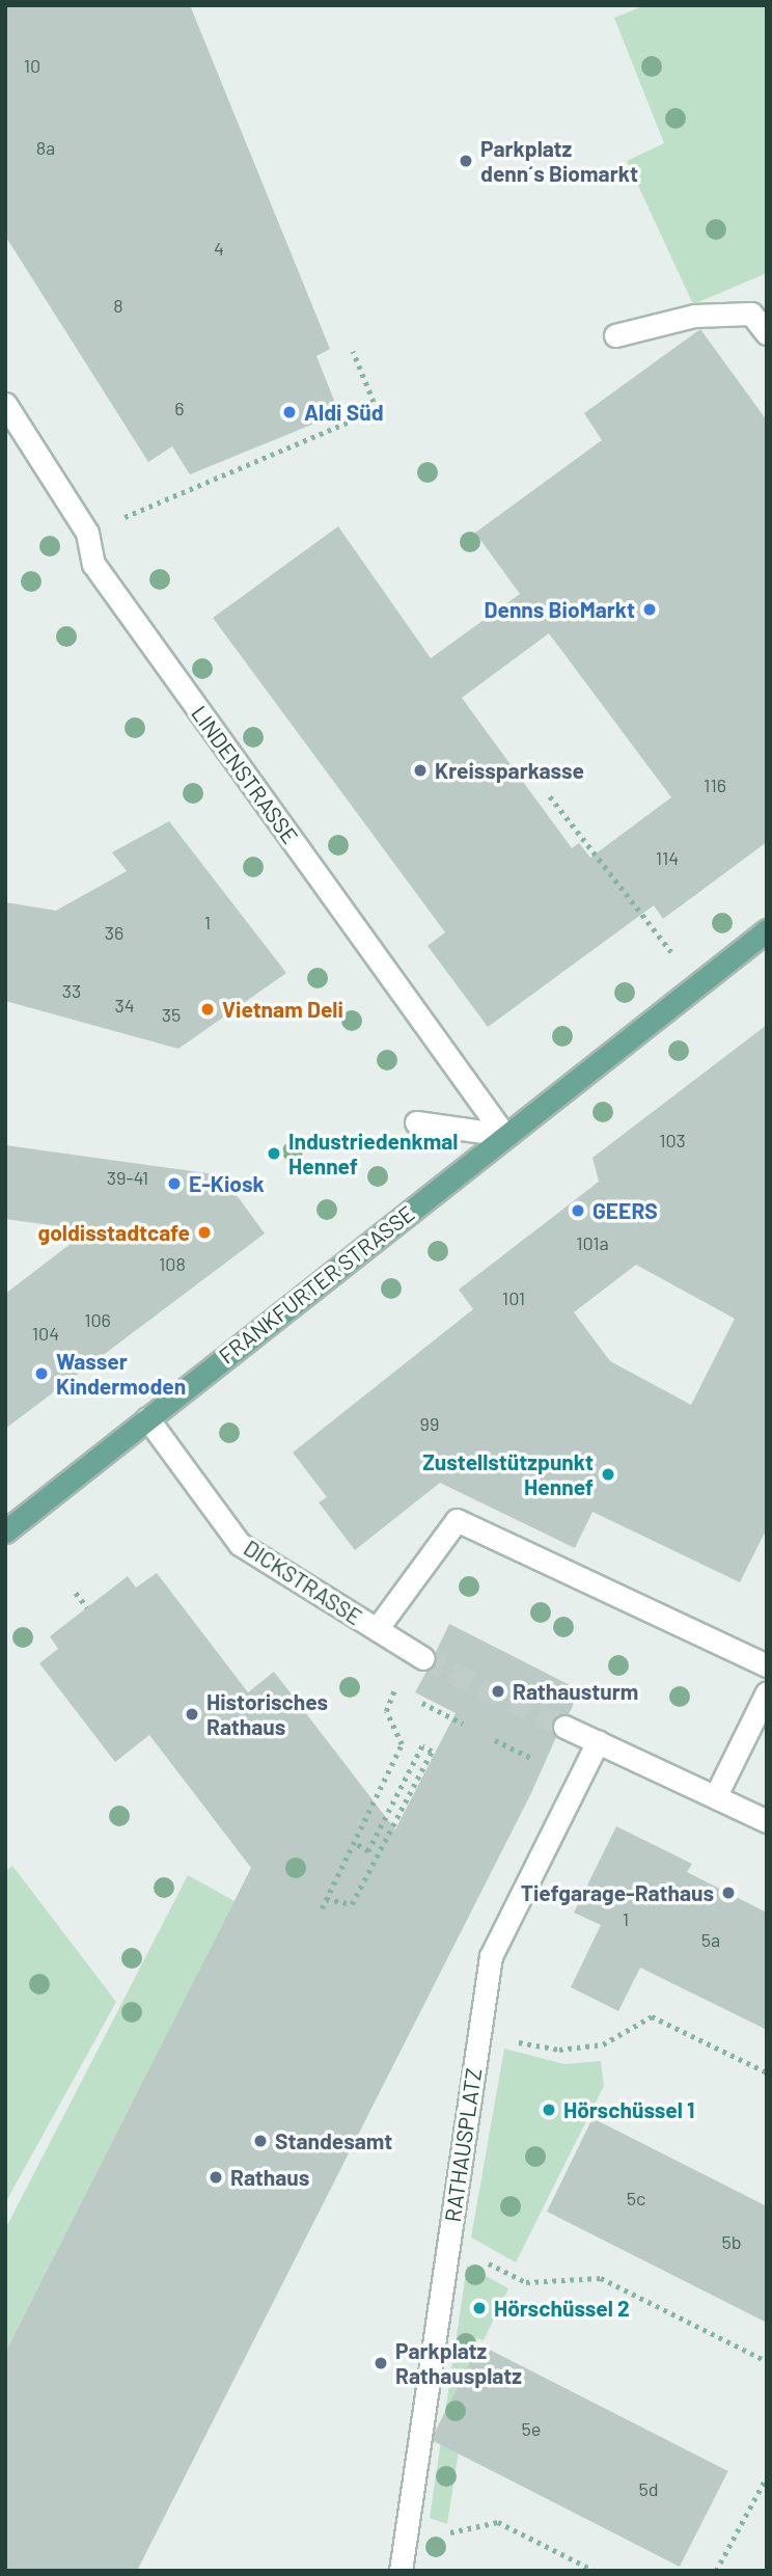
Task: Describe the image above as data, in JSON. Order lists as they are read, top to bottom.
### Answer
{
  "streets": {
    "main road": ["FRANKFURTER STRASSE"],
    "street": ["LINDENSTRASSE", "DICKSTRASSE", "RATHAUSPLATZ"]
  },
  "crossings": [
    ["LINDENSTRASSE", "FRANKFURTER STRASSE"],
    ["FRANKFURTER STRASSE", "DICKSTRASSE"]
  ],
  "places": [
    "Parkplatz denn´s Biomarkt",
    "Aldi Süd",
    "Denns BioMarkt",
    "Kreissparkasse",
    "Vietnam Deli",
    "Industriedenkmal Hennef",
    "E-Kiosk",
    "GEERS",
    "goldisstadtcafe",
    "Wasser Kindermoden",
    "Zustellstützpunkt Hennef",
    "Rathausturm",
    "Historisches Rathaus",
    "Tiefgarage-Rathaus",
    "Hörschüssel 1",
    "Standesamt",
    "Rathaus",
    "Hörschüssel 2",
    "Parkplatz Rathausplatz"
  ],
  "house_numbers": [
    "10",
    "8a",
    "4",
    "8",
    "6",
    "116",
    "114",
    "1",
    "36",
    "33",
    "34",
    "35",
    "103",
    "39-41",
    "101a",
    "108",
    "101",
    "106",
    "104",
    "99",
    "1",
    "5a",
    "5c",
    "5b",
    "5e",
    "5d"
  ]
}
